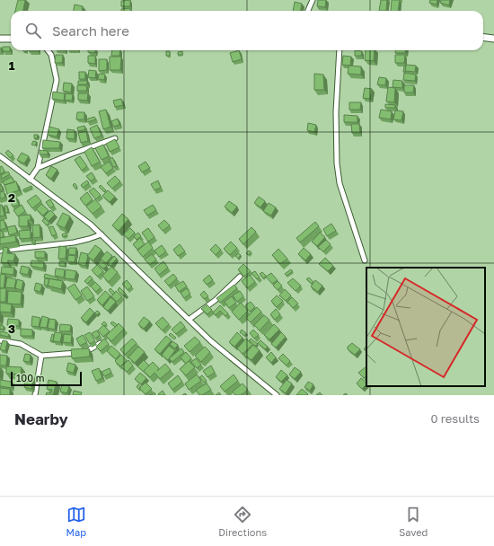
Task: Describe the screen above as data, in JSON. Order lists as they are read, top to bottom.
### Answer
{
  "scale_bar": "100 m",
  "page": {
    "search": "Search here",
    "scale": "100 m",
    "heading": ["Nearby", "0 results"],
    "nav": ["Map", "Directions", "Saved"]
  },
  "grid": {
    "rows": ["1", "2", "3"]
  }
}
